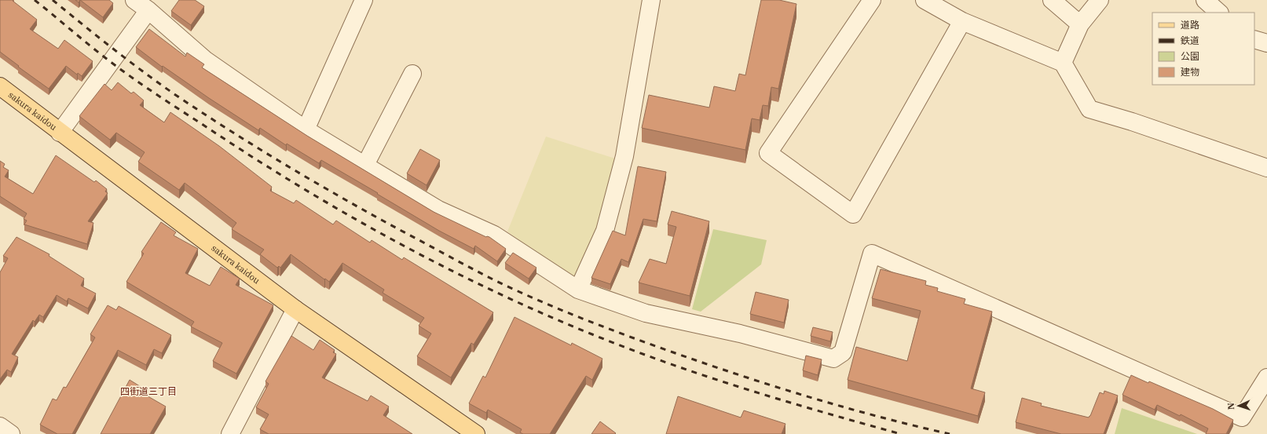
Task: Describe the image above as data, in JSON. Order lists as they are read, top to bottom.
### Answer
{
  "streets": {
    "main road": ["sakura kaidou"]
  },
  "districts": ["四街道三丁目"],
  "legend": [
    "道路",
    "鉄道",
    "公園",
    "建物"
  ],
  "north": "left"
}
